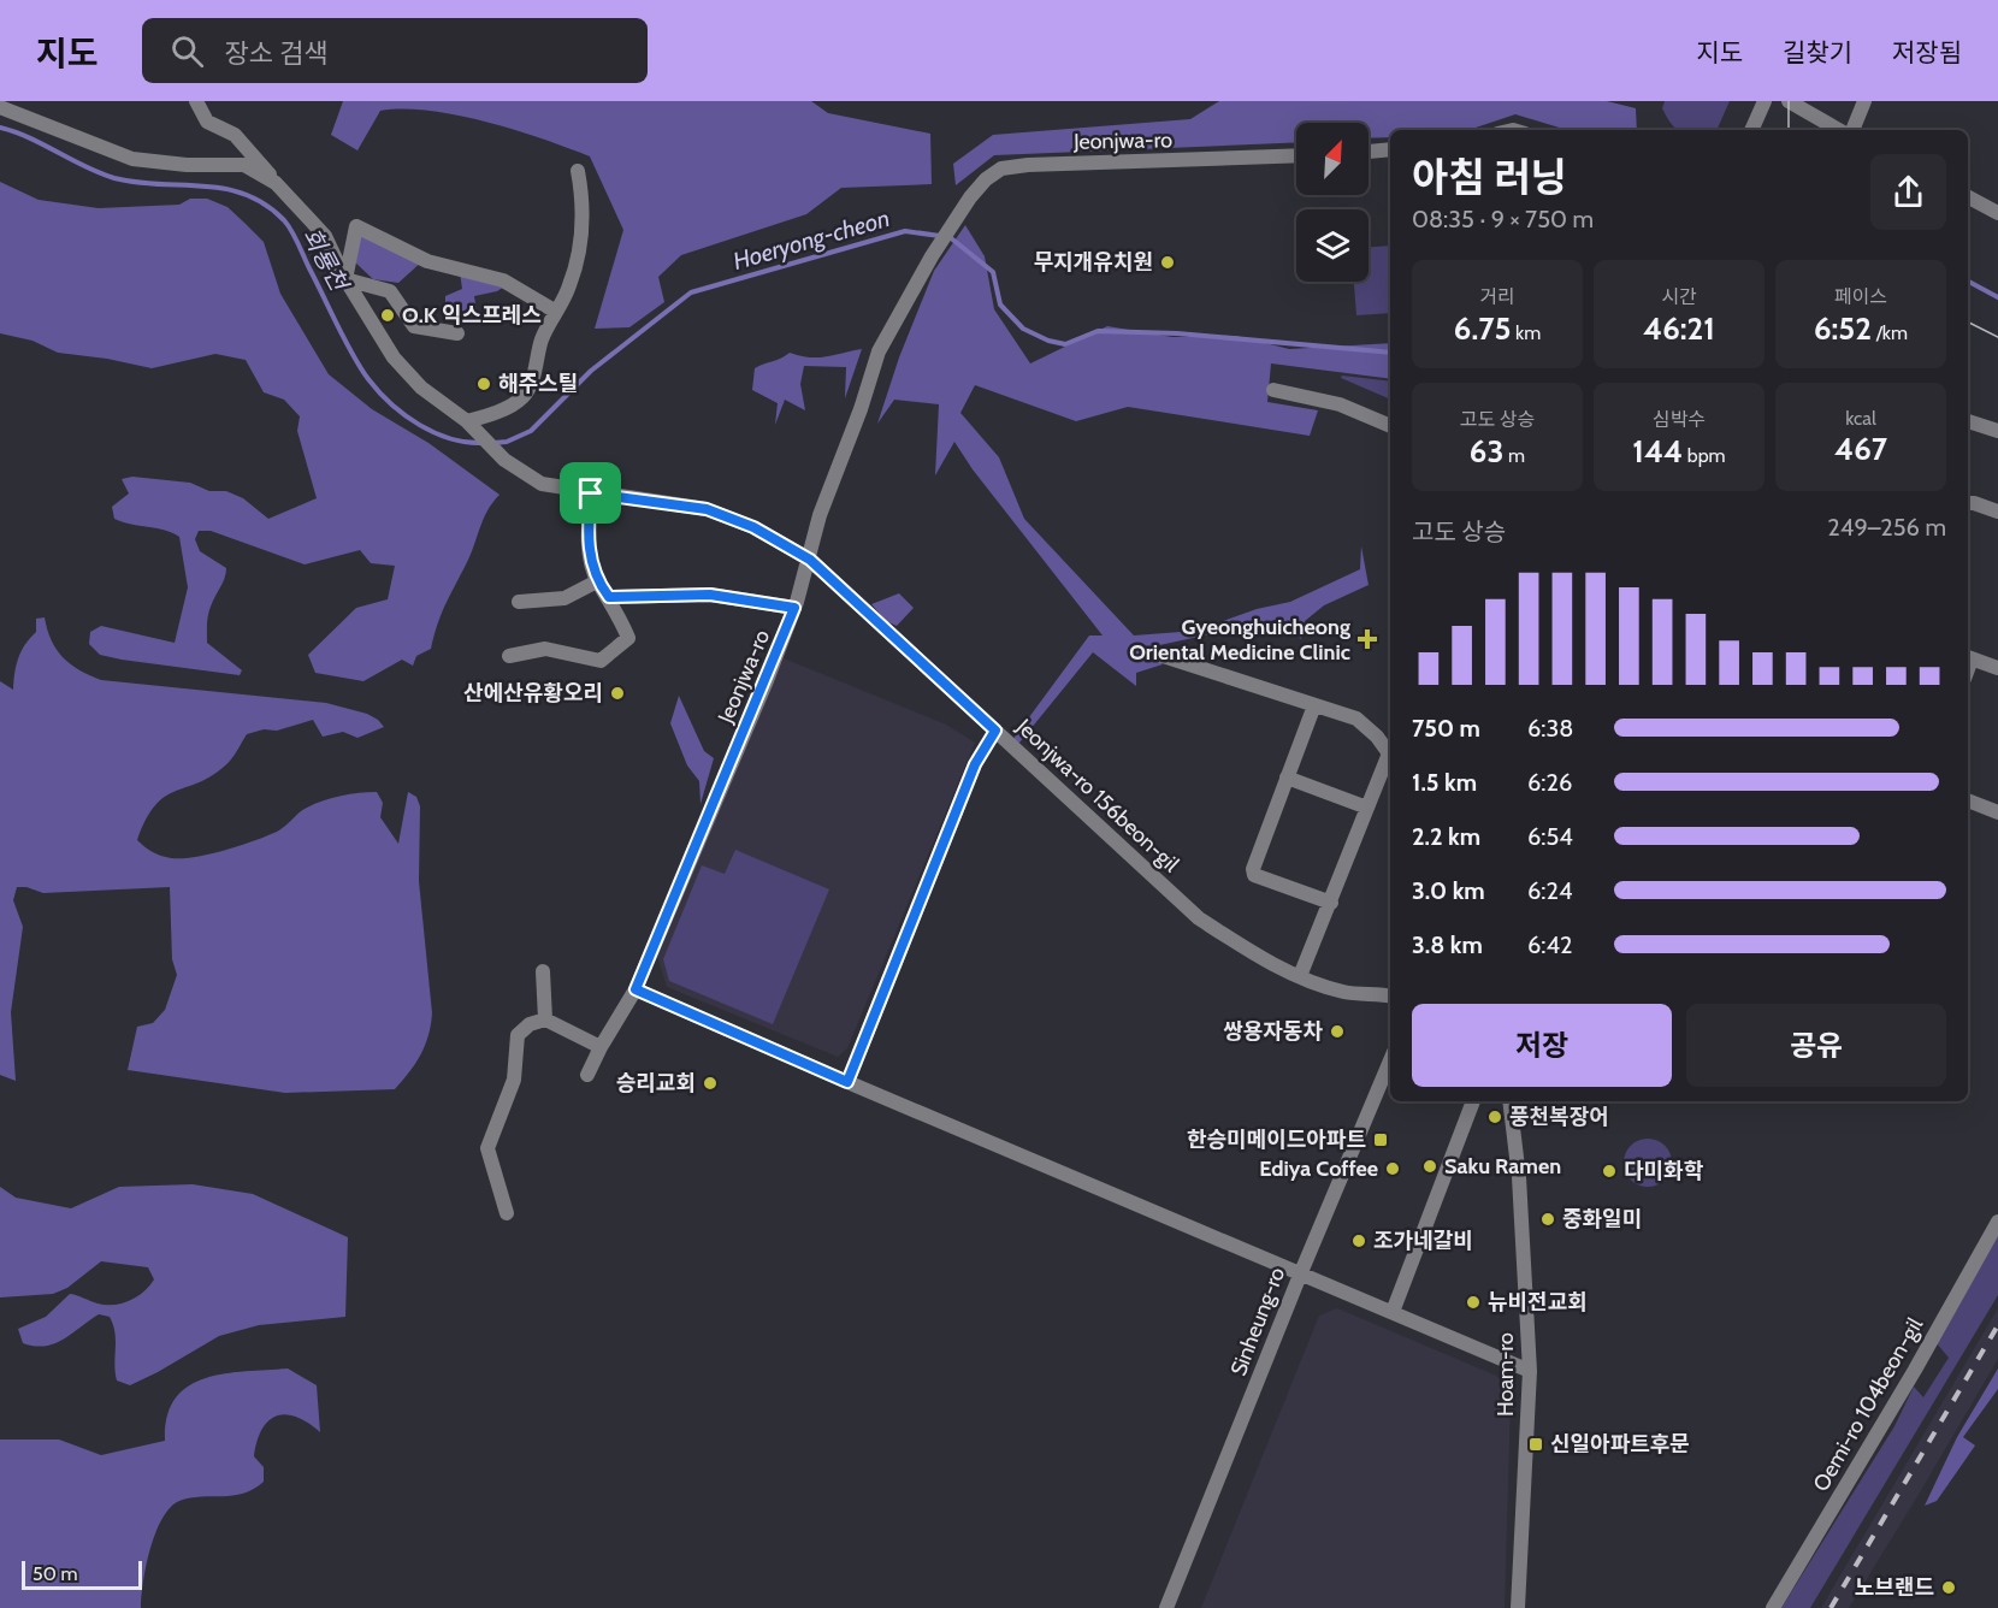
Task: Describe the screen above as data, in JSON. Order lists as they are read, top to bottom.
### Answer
{
  "streets": {
    "street": [
      "Jeonjwa-ro",
      "Jeonjwa-ro 156beon-gil",
      "Sinheung-ro",
      "Hoam-ro",
      "Oemi-ro 104beon-gil"
    ]
  },
  "crossings": [
    ["Jeonjwa-ro", "Jeonjwa-ro 156beon-gil"]
  ],
  "water": ["Hoeryong-cheon", "회룡천"],
  "places": {
    "other": [
      "무지개유치원",
      "O.K 익스프레스",
      "해주스틸",
      "산에산유황오리",
      "쌍용자동차",
      "승리교회",
      "풍천복장어",
      "Saku Ramen",
      "Ediya Coffee",
      "다미화학",
      "중화일미",
      "조가네갈비",
      "뉴비전교회",
      "노브랜드"
    ],
    "health": ["Gyeonghuicheong Oriental Medicine Clinic"],
    "transit": ["한승미메이드아파트", "신일아파트후문"]
  },
  "scale_bar": "50 m",
  "north": "top right",
  "page": {
    "header": "지도",
    "search": "장소 검색",
    "nav": ["지도", "길찾기", "저장됨"],
    "heading": ["아침 러닝", "08:35 · 9 × 750 m"],
    "stats": [
      ["거리", "6.75 km"],
      ["시간", "46:21"],
      ["페이스", "6:52 /km"],
      ["고도 상승", "63 m"],
      ["심박수", "144 bpm"],
      ["kcal", "467"]
    ],
    "chart": ["고도 상승", "249–256 m"],
    "list": [
      {
        "name": "750 m",
        "note": "6:38"
      },
      {
        "name": "1.5 km",
        "note": "6:26"
      },
      {
        "name": "2.2 km",
        "note": "6:54"
      },
      {
        "name": "3.0 km",
        "note": "6:24"
      },
      {
        "name": "3.8 km",
        "note": "6:42"
      }
    ],
    "buttons": ["저장", "공유"],
    "scale": "50 m"
  }
}
